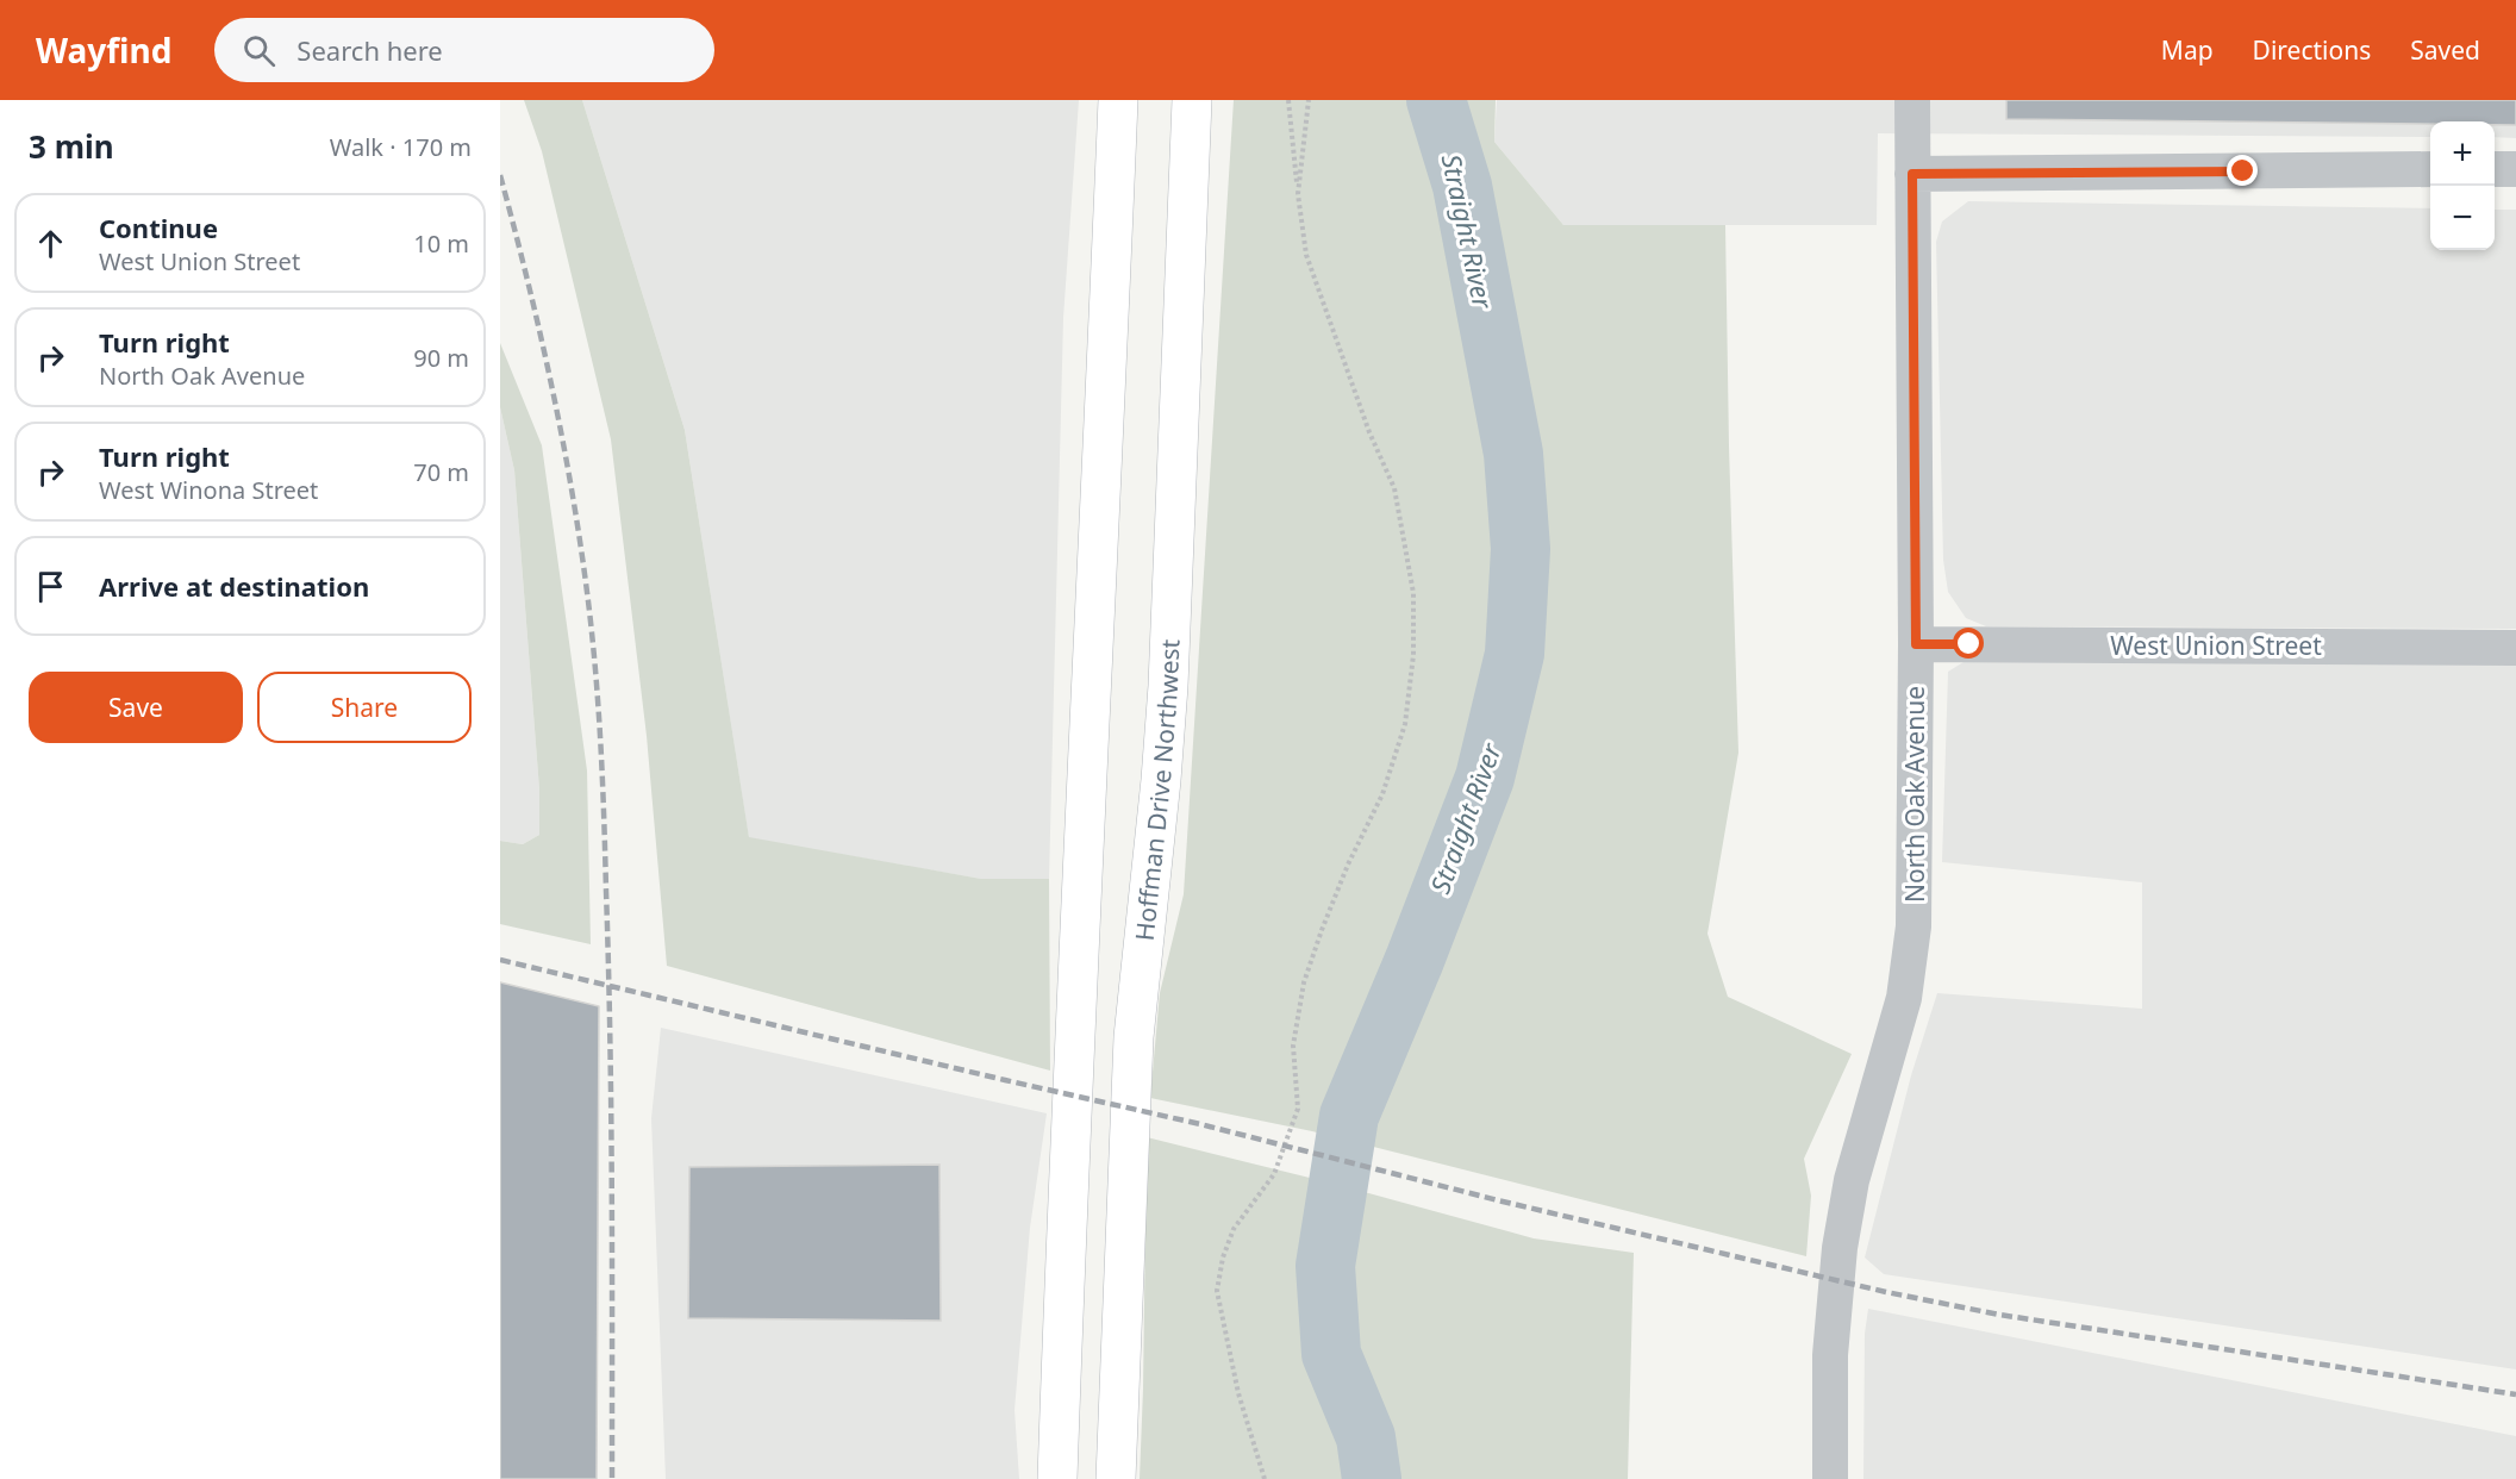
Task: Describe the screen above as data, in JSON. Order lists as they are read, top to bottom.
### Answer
{
  "streets": {
    "main road": ["Hoffman Drive Northwest"],
    "street": ["West Union Street", "North Oak Avenue"]
  },
  "crossings": [
    ["West Union Street", "North Oak Avenue"]
  ],
  "water": ["Straight River"],
  "page": {
    "header": "Wayfind",
    "search": "Search here",
    "nav": ["Map", "Directions", "Saved"],
    "heading": ["3 min", "Walk · 170 m"],
    "map_buttons": ["+", "−"],
    "list": [
      ["Continue", "West Union Street", "10 m"],
      ["Turn right", "North Oak Avenue", "90 m"],
      ["Turn right", "West Winona Street", "70 m"],
      "Arrive at destination"
    ],
    "buttons": ["Save", "Share"]
  }
}
